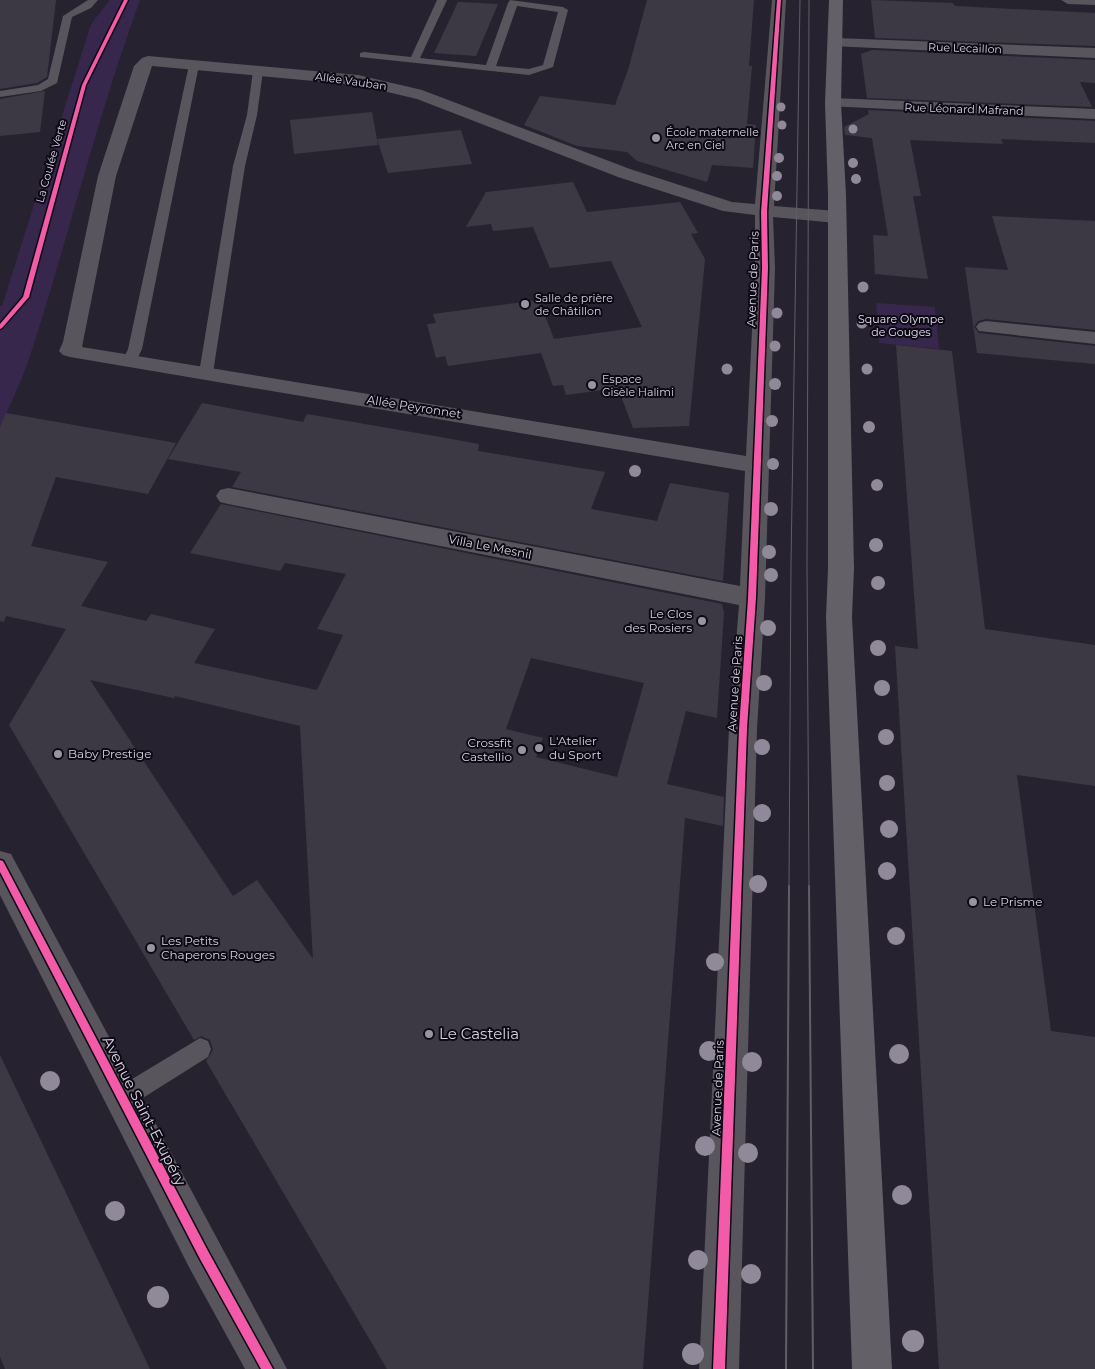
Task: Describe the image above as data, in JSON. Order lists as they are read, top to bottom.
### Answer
{
  "streets": {
    "street": [
      "Rue Lecaillon",
      "Allée Vauban",
      "Rue Léonard Mafrand",
      "Avenue de Paris",
      "Allée Peyronnet",
      "Villa Le Mesnil",
      "Avenue Saint-Exupéry"
    ],
    "cycle path": ["La Coulée Verte"]
  },
  "crossings": [
    ["Allée Vauban", "Avenue de Paris"],
    ["Allée Vauban", "Allée Peyronnet"],
    ["Avenue de Paris", "Allée Peyronnet"],
    ["Avenue de Paris", "Villa Le Mesnil"]
  ],
  "parks": ["Square Olympe de Gouges"],
  "places": [
    "École maternelle Arc en Ciel",
    "Salle de prière de Châtillon",
    "Espace Gisèle Halimi",
    "Le Clos des Rosiers",
    "L'Atelier du Sport",
    "Crossfit Castellio",
    "Baby Prestige",
    "Le Prisme",
    "Les Petits Chaperons Rouges",
    "Le Castelia"
  ]
}
